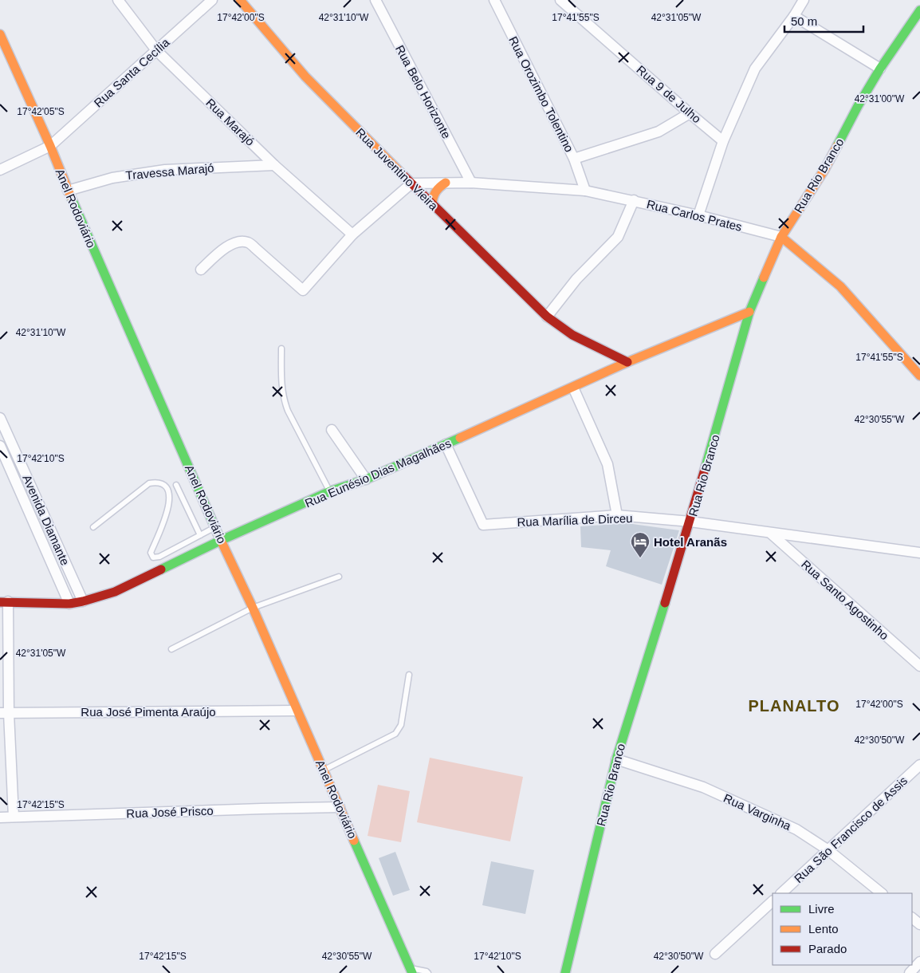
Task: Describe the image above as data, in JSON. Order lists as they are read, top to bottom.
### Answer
{
  "streets": {
    "main road": [
      "Rua Juventino Vieira",
      "Rua Rio Branco",
      "Anel Rodoviário",
      "Rua Carlos Prates",
      "Rua Eunésio Dias Magalhães"
    ],
    "street": [
      "Rua Santa Cecília",
      "Rua Belo Horizonte",
      "Rua Orozimbo Tolentino",
      "Rua 9 de Julho",
      "Rua Marajó",
      "Travessa Marajó",
      "Avenida Diamante",
      "Rua Marília de Dirceu",
      "Rua Santo Agostinho",
      "Rua José Pimenta Araújo",
      "Rua José Prisco",
      "Rua Varginha",
      "Rua São Francisco de Assis"
    ]
  },
  "crossings": [
    ["Rua Santa Cecília", "Rua Marajó"],
    ["Rua Santa Cecília", "Anel Rodoviário"],
    ["Rua Belo Horizonte", "Rua Carlos Prates"],
    ["Rua Orozimbo Tolentino", "Rua Carlos Prates"],
    ["Rua Marajó", "Travessa Marajó"],
    ["Rua Juventino Vieira", "Rua Carlos Prates"],
    ["Rua Juventino Vieira", "Rua Eunésio Dias Magalhães"],
    ["Travessa Marajó", "Anel Rodoviário"],
    ["Rua Rio Branco", "Rua Carlos Prates"],
    ["Rua Rio Branco", "Rua Eunésio Dias Magalhães"],
    ["Rua Rio Branco", "Rua Marília de Dirceu"],
    ["Rua Rio Branco", "Rua Varginha"],
    ["Anel Rodoviário", "Rua Eunésio Dias Magalhães"],
    ["Anel Rodoviário", "Rua José Pimenta Araújo"],
    ["Anel Rodoviário", "Rua José Prisco"],
    ["Rua Eunésio Dias Magalhães", "Avenida Diamante"],
    ["Rua Eunésio Dias Magalhães", "Rua Marília de Dirceu"],
    ["Rua Marília de Dirceu", "Rua Santo Agostinho"],
    ["Rua Varginha", "Rua São Francisco de Assis"]
  ],
  "districts": ["PLANALTO"],
  "places": {
    "hotel": ["Hotel Aranãs"]
  },
  "legend": ["Livre", "Lento", "Parado"],
  "scale_bar": "50 m",
  "coordinates": [
    "42°31'10\"W",
    "42°31'05\"W",
    "17°41'55\"S",
    "17°42'00\"S",
    "42°31'00\"W",
    "17°42'05\"S",
    "42°30'55\"W",
    "17°42'10\"S",
    "42°30'50\"W",
    "17°42'15\"S"
  ]
}
